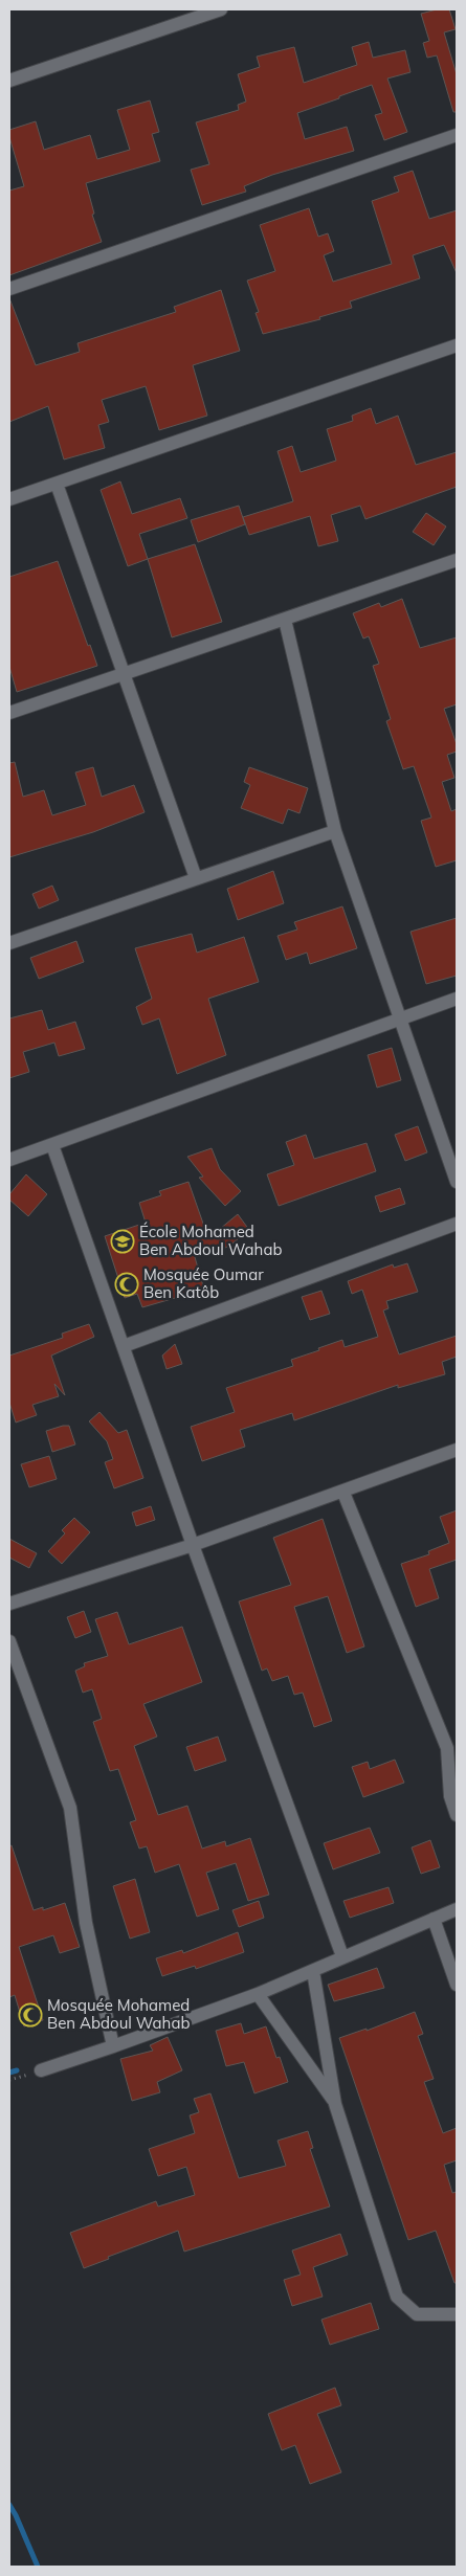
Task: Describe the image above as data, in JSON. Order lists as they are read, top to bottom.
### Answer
{
  "places": {
    "school or university": ["École Mohamed Ben Abdoul Wahab"],
    "mosque": ["Mosquée Oumar Ben Katôb", "Mosquée Mohamed Ben Abdoul Wahab"]
  }
}
